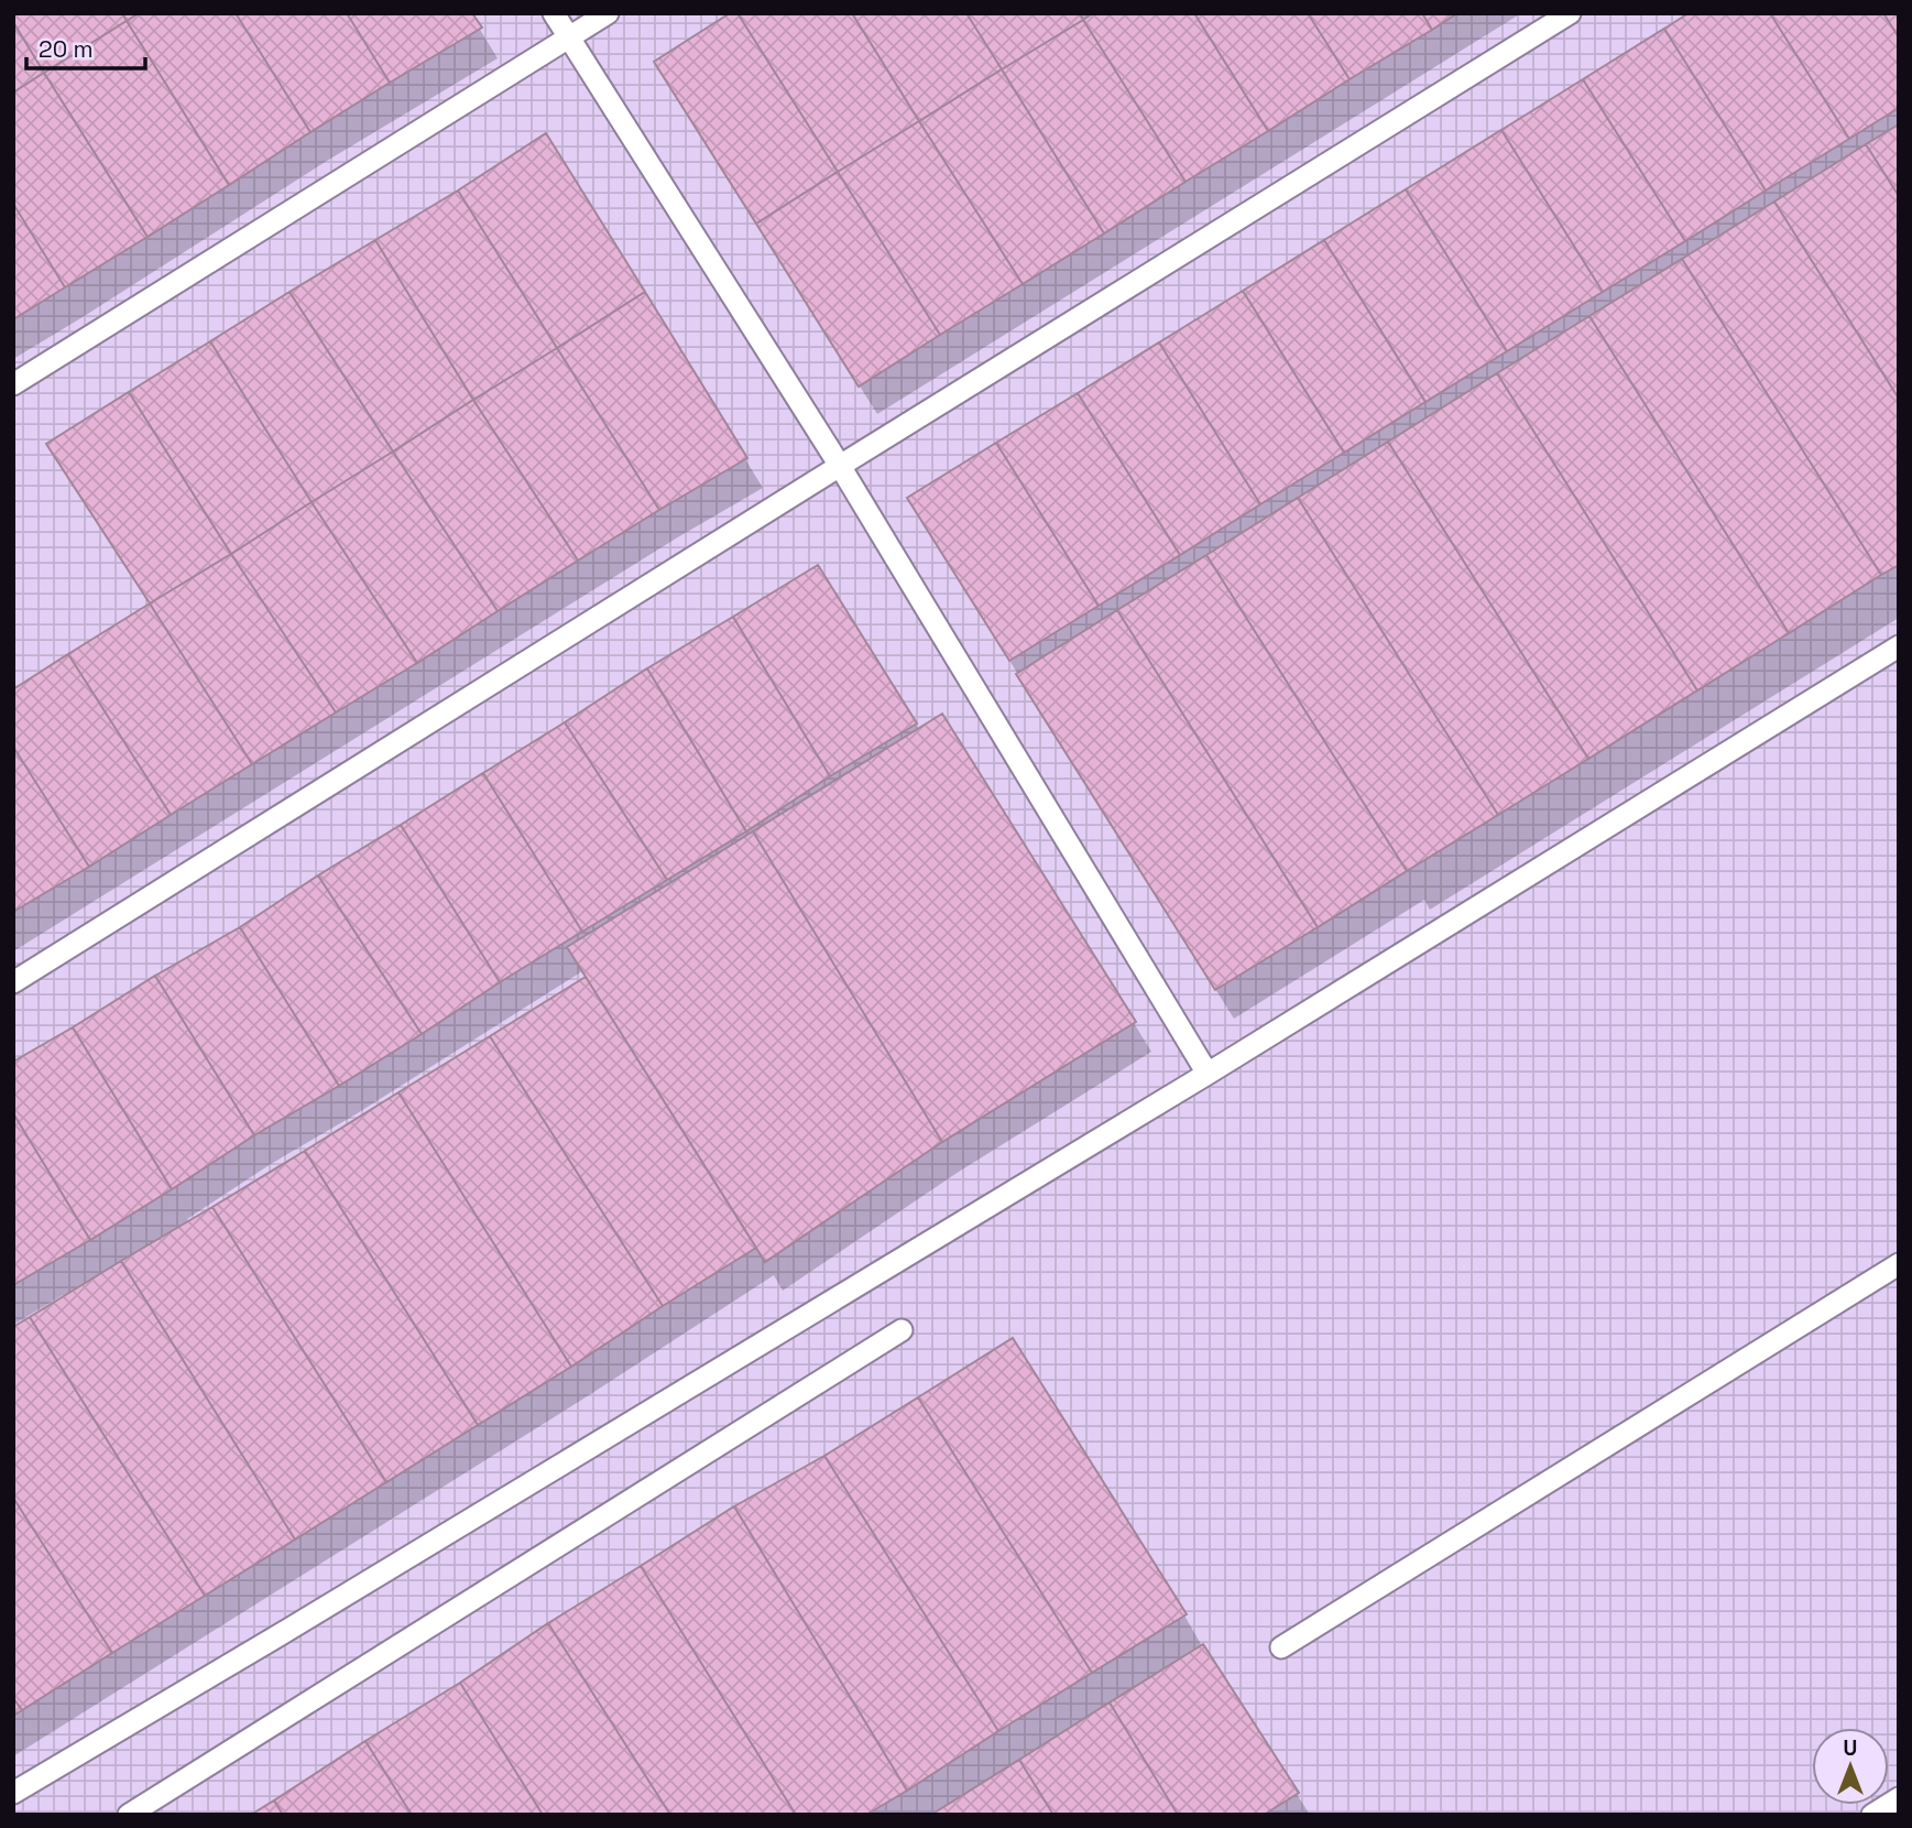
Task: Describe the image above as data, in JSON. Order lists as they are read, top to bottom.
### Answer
{
  "scale_bar": "20 m",
  "north": "top"
}
